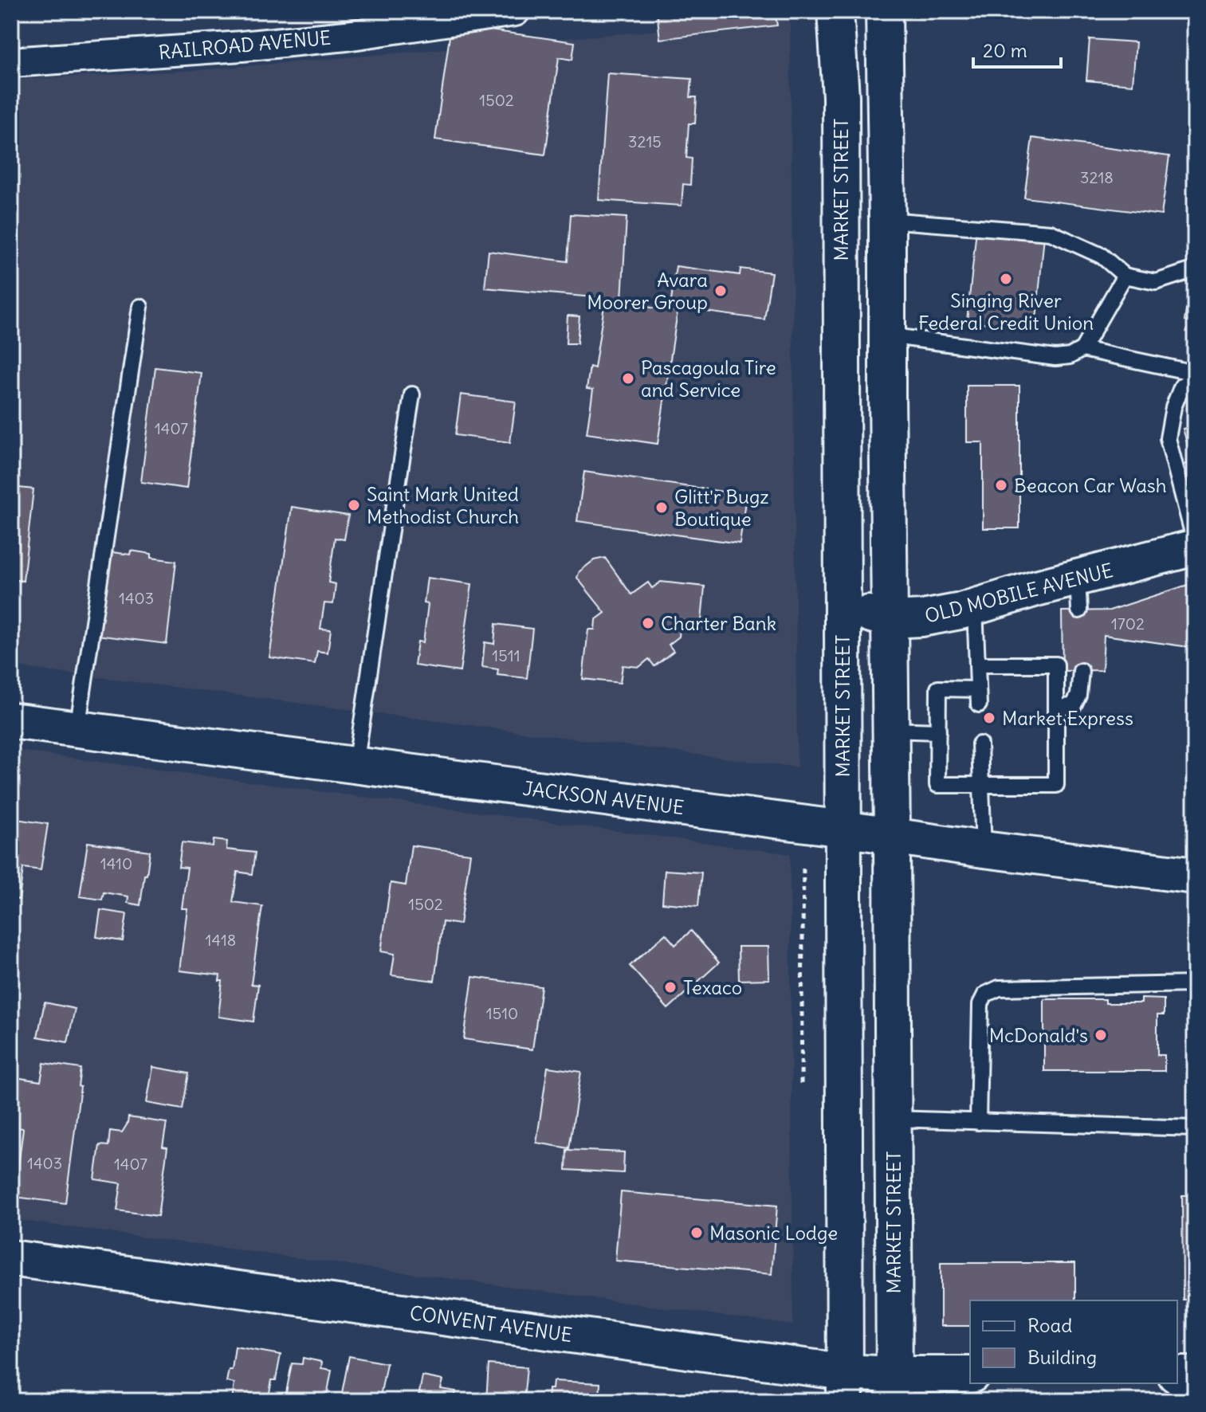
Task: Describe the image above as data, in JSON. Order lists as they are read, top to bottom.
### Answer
{
  "streets": {
    "main road": [
      "MARKET STREET",
      "OLD MOBILE AVENUE",
      "JACKSON AVENUE",
      "CONVENT AVENUE"
    ],
    "street": ["RAILROAD AVENUE"]
  },
  "crossings": [
    ["MARKET STREET", "OLD MOBILE AVENUE"],
    ["MARKET STREET", "JACKSON AVENUE"],
    ["MARKET STREET", "CONVENT AVENUE"]
  ],
  "places": [
    "Singing River Federal Credit Union",
    "Avara Moorer Group",
    "Pascagoula Tire and Service",
    "Beacon Car Wash",
    "Saint Mark United Methodist Church",
    "Glitt'r Bugz Boutique",
    "Charter Bank",
    "Market Express",
    "Texaco",
    "McDonald's",
    "Masonic Lodge"
  ],
  "house_numbers": [
    "1502",
    "3215",
    "3218",
    "1407",
    "1403",
    "1702",
    "1511",
    "1410",
    "1502",
    "1418",
    "1510",
    "1403",
    "1407"
  ],
  "legend": ["Road", "Building"],
  "scale_bar": "20 m"
}
